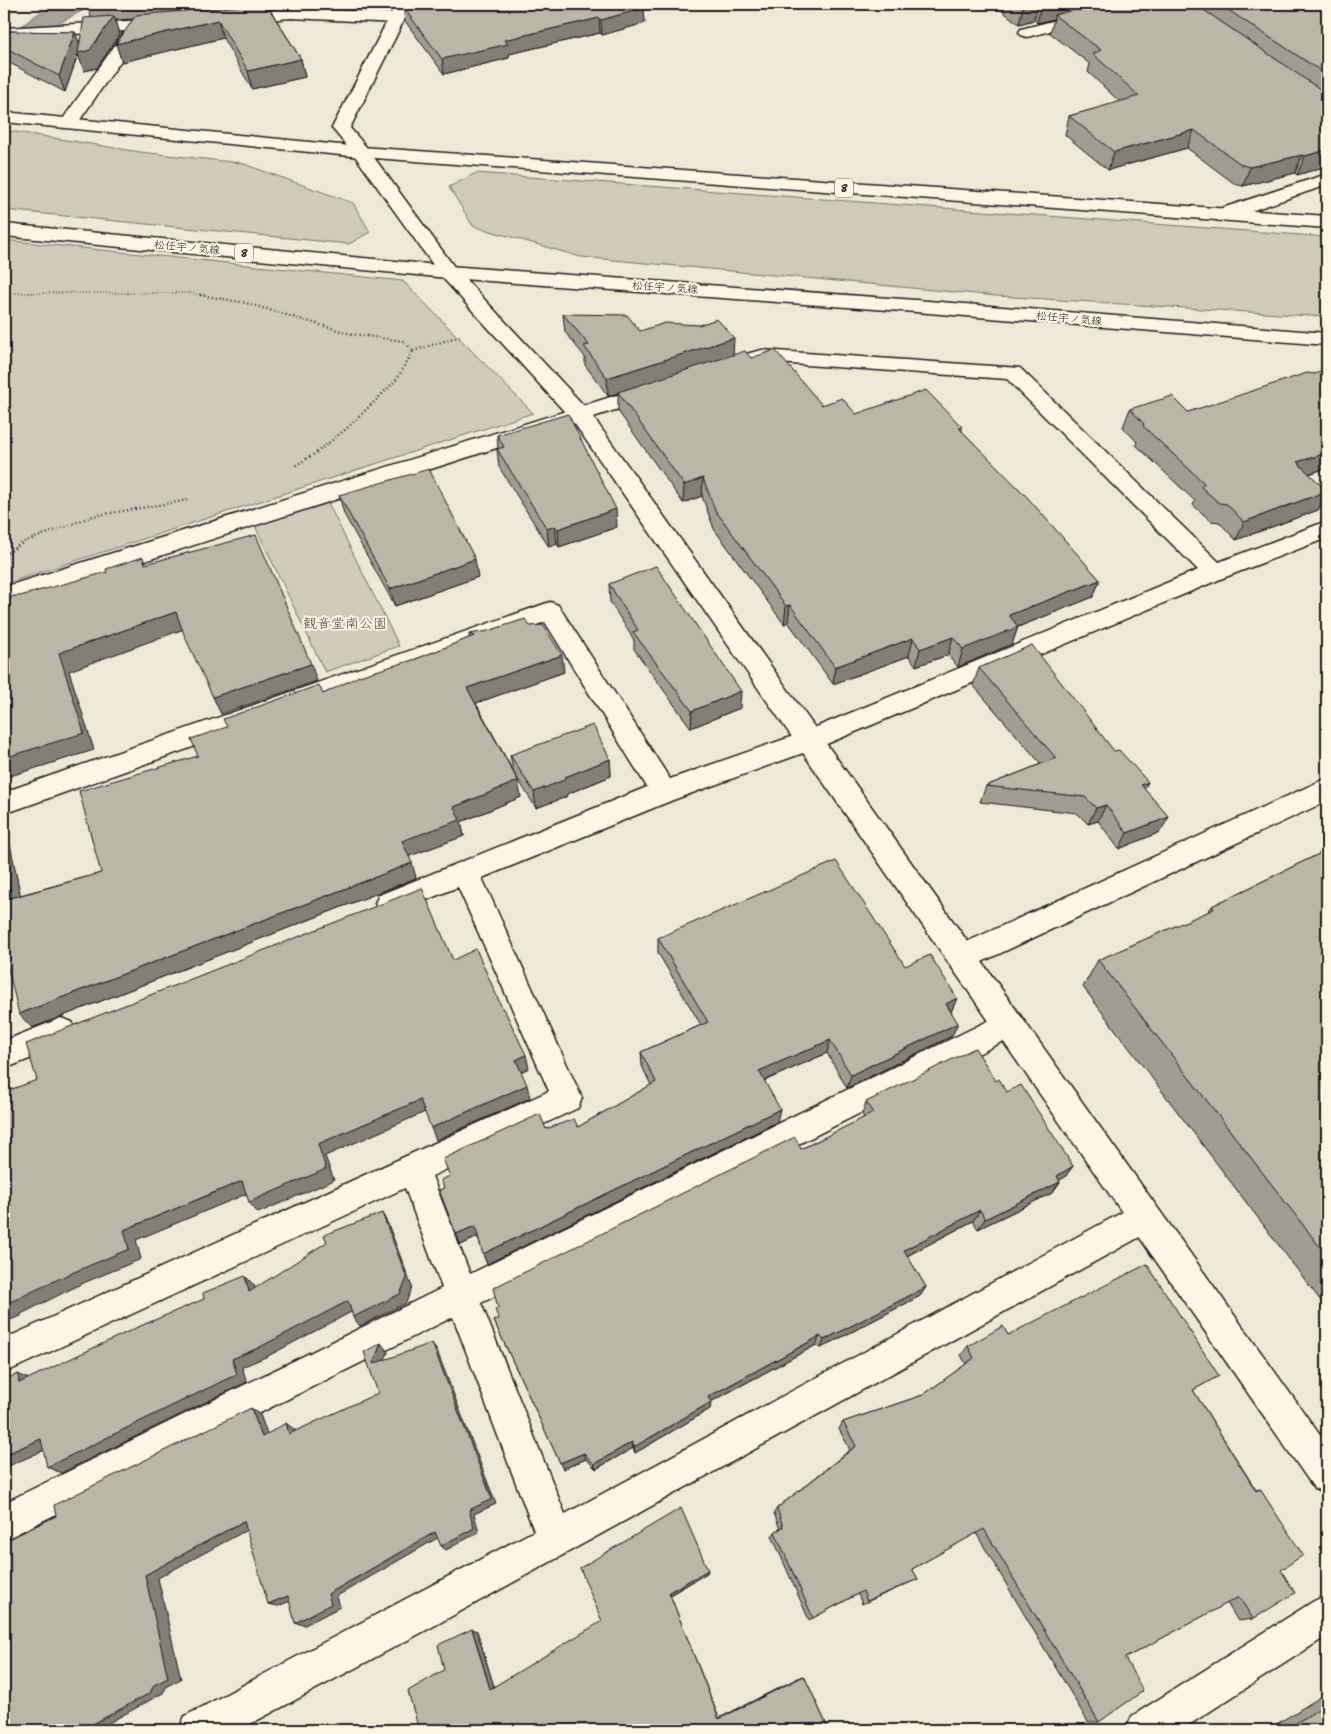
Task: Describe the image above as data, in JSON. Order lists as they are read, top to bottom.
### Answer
{
  "streets": {
    "street": ["8", "松任宇ノ気線"]
  },
  "parks": ["観音堂南公園"]
}
